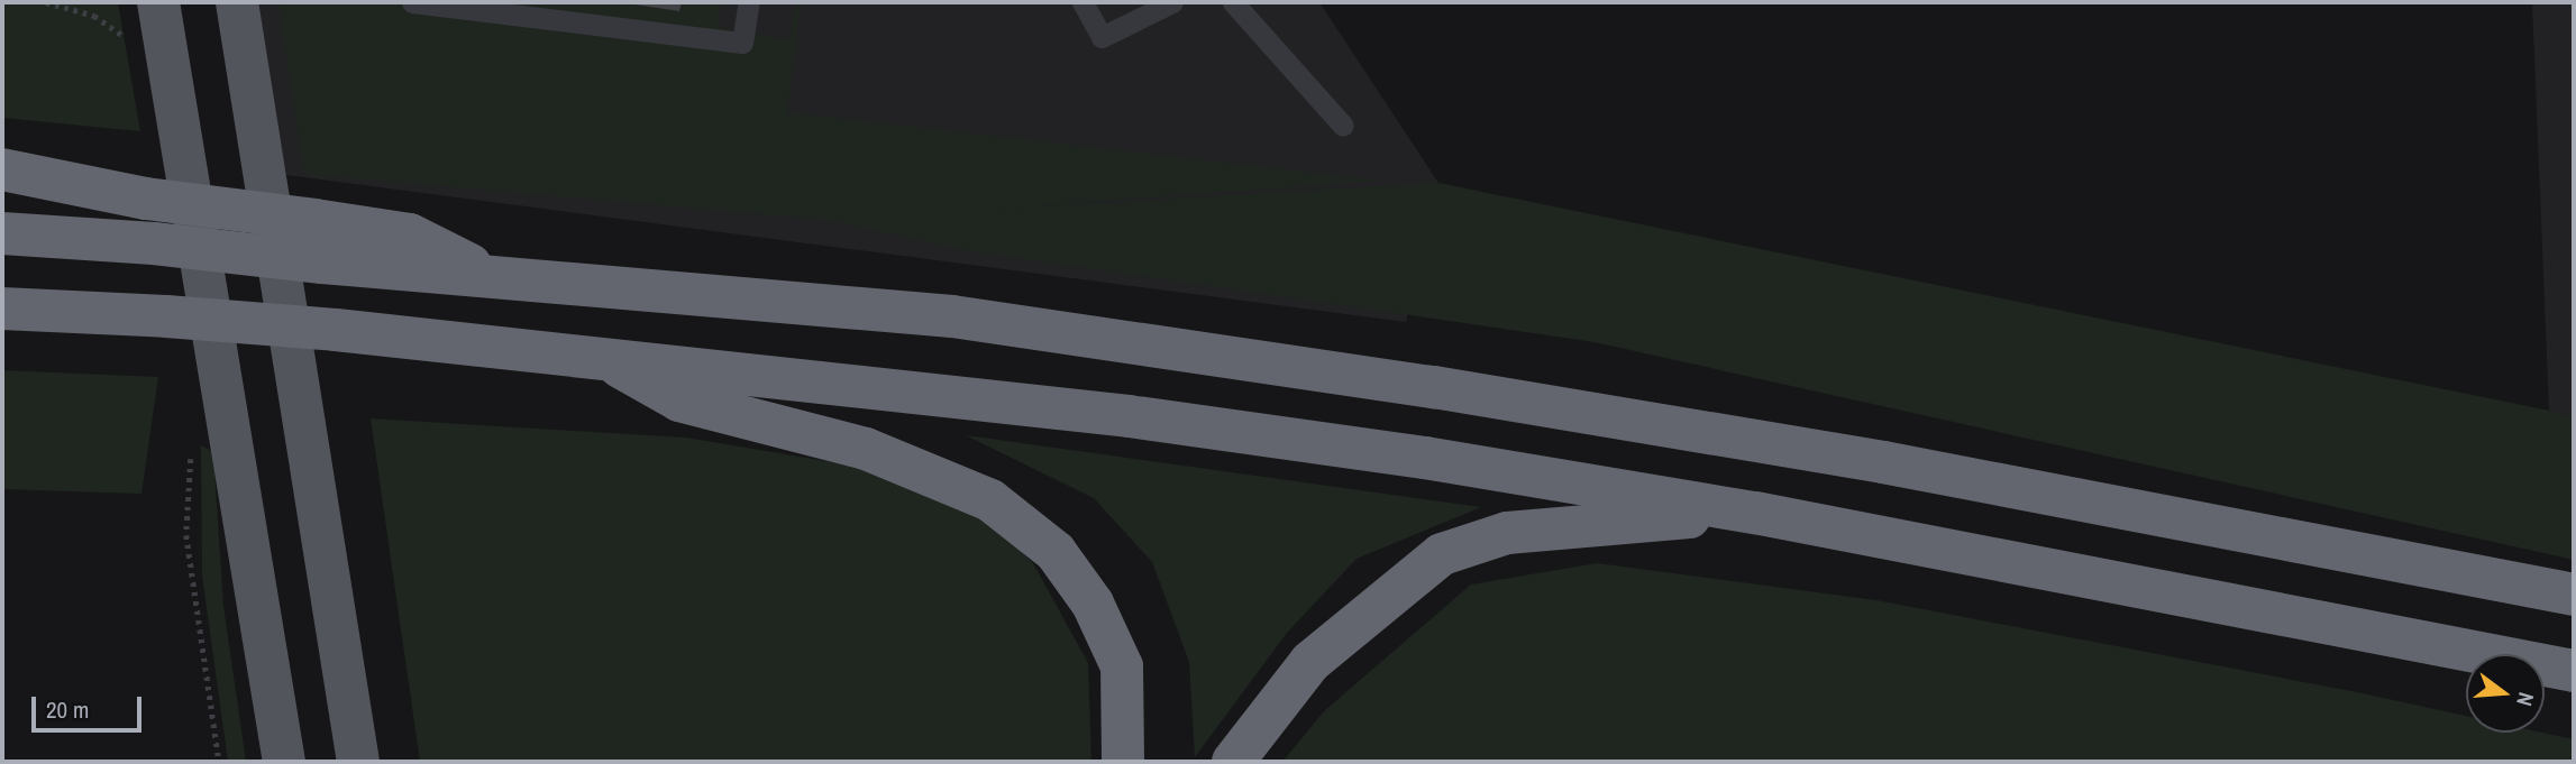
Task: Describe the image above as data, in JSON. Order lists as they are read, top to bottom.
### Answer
{
  "scale_bar": "20 m",
  "north": "right"
}
